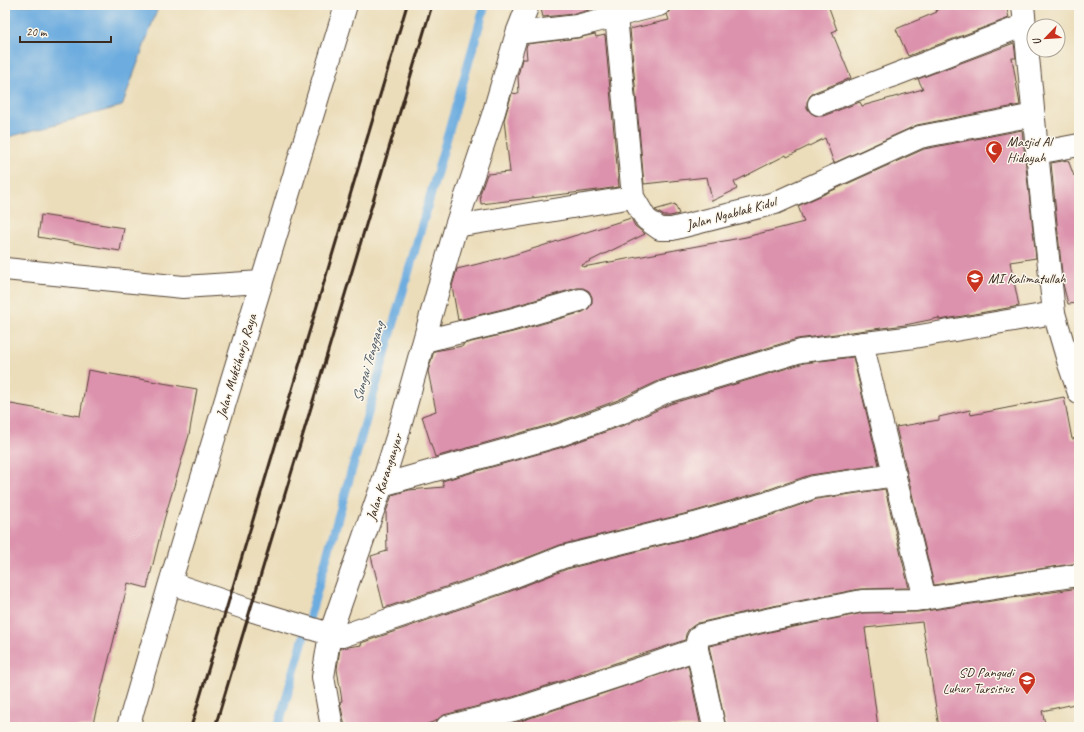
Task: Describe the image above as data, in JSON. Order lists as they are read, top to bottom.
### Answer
{
  "streets": {
    "street": ["Jalan Ngablak Kidul", "Jalan Muktiharjo Raya", "Jalan Karanganyar"]
  },
  "water": ["Sungai Tenggang"],
  "places": {
    "mosque": ["Masjid Al Hidayah"],
    "school or university": ["MI Kalimatullah", "SD Pangudi Luhur Tarsisius"]
  },
  "scale_bar": "20 m",
  "north": "bottom left"
}
